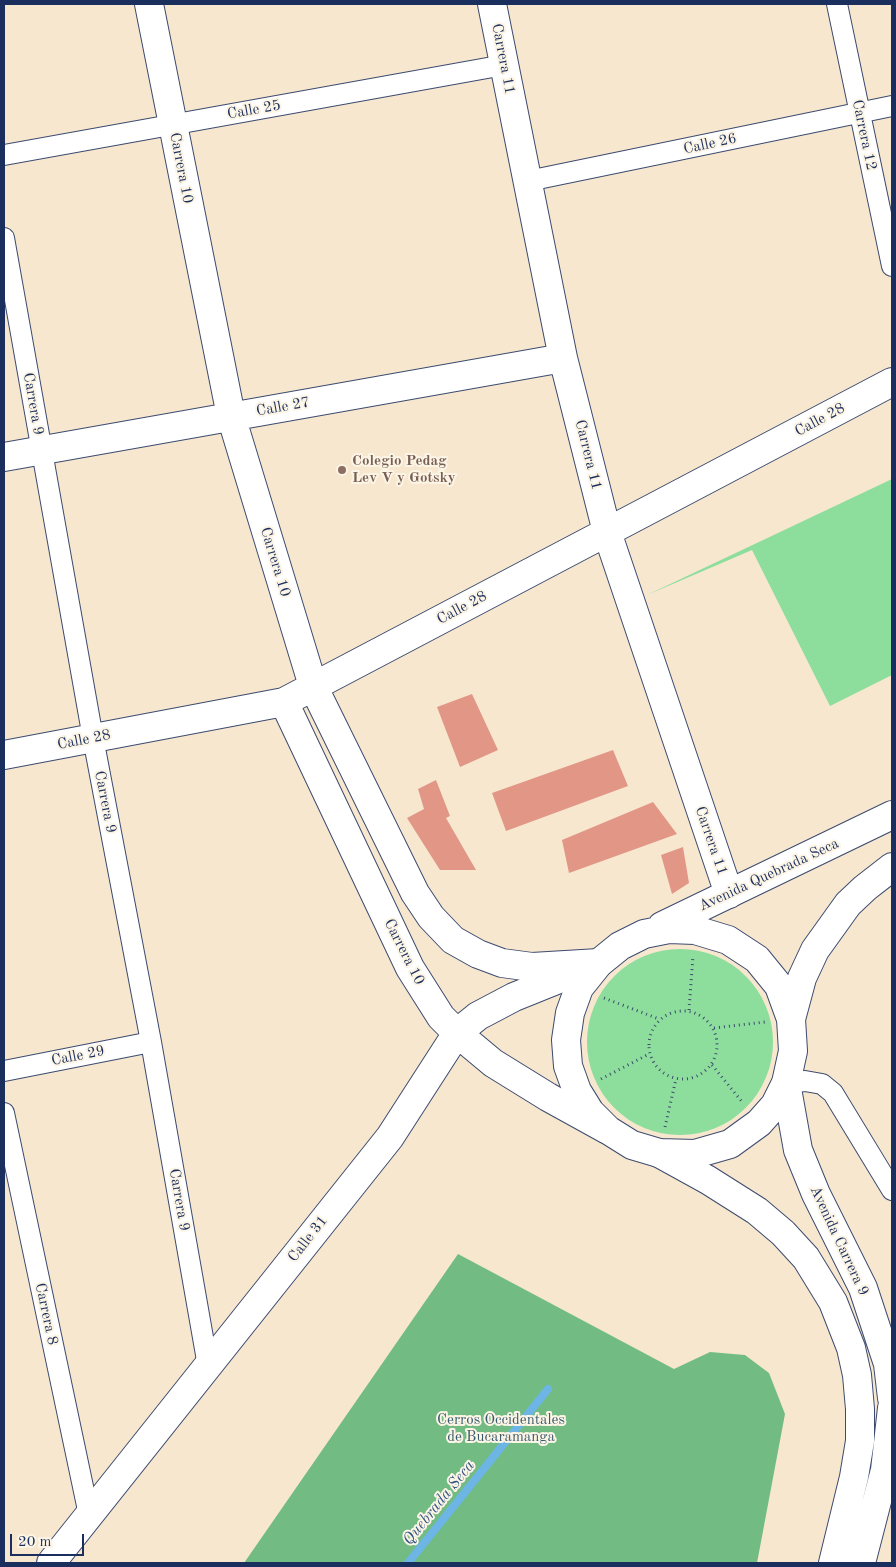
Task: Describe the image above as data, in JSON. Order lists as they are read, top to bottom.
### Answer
{
  "streets": {
    "street": [
      "Carrera 11",
      "Calle 25",
      "Carrera 12",
      "Calle 26",
      "Carrera 10",
      "Carrera 9",
      "Calle 27",
      "Calle 28",
      "Avenida Quebrada Seca",
      "Calle 29",
      "Calle 31",
      "Avenida Carrera 9",
      "Carrera 8"
    ]
  },
  "crossings": [
    ["Carrera 11", "Calle 25"],
    ["Carrera 11", "Calle 26"],
    ["Carrera 11", "Calle 27"],
    ["Carrera 11", "Calle 28"],
    ["Carrera 11", "Avenida Quebrada Seca"],
    ["Calle 25", "Carrera 10"],
    ["Carrera 12", "Calle 26"],
    ["Carrera 10", "Calle 27"],
    ["Carrera 10", "Calle 28"],
    ["Carrera 10", "Calle 31"],
    ["Carrera 9", "Calle 27"],
    ["Carrera 9", "Calle 28"],
    ["Carrera 9", "Calle 29"],
    ["Carrera 9", "Calle 31"],
    ["Calle 31", "Carrera 8"]
  ],
  "water": ["Quebrada Seca"],
  "parks": ["Cerros Occidentales de Bucaramanga"],
  "places": ["Colegio Pedag Lev V y Gotsky"],
  "scale_bar": "20 m"
}
